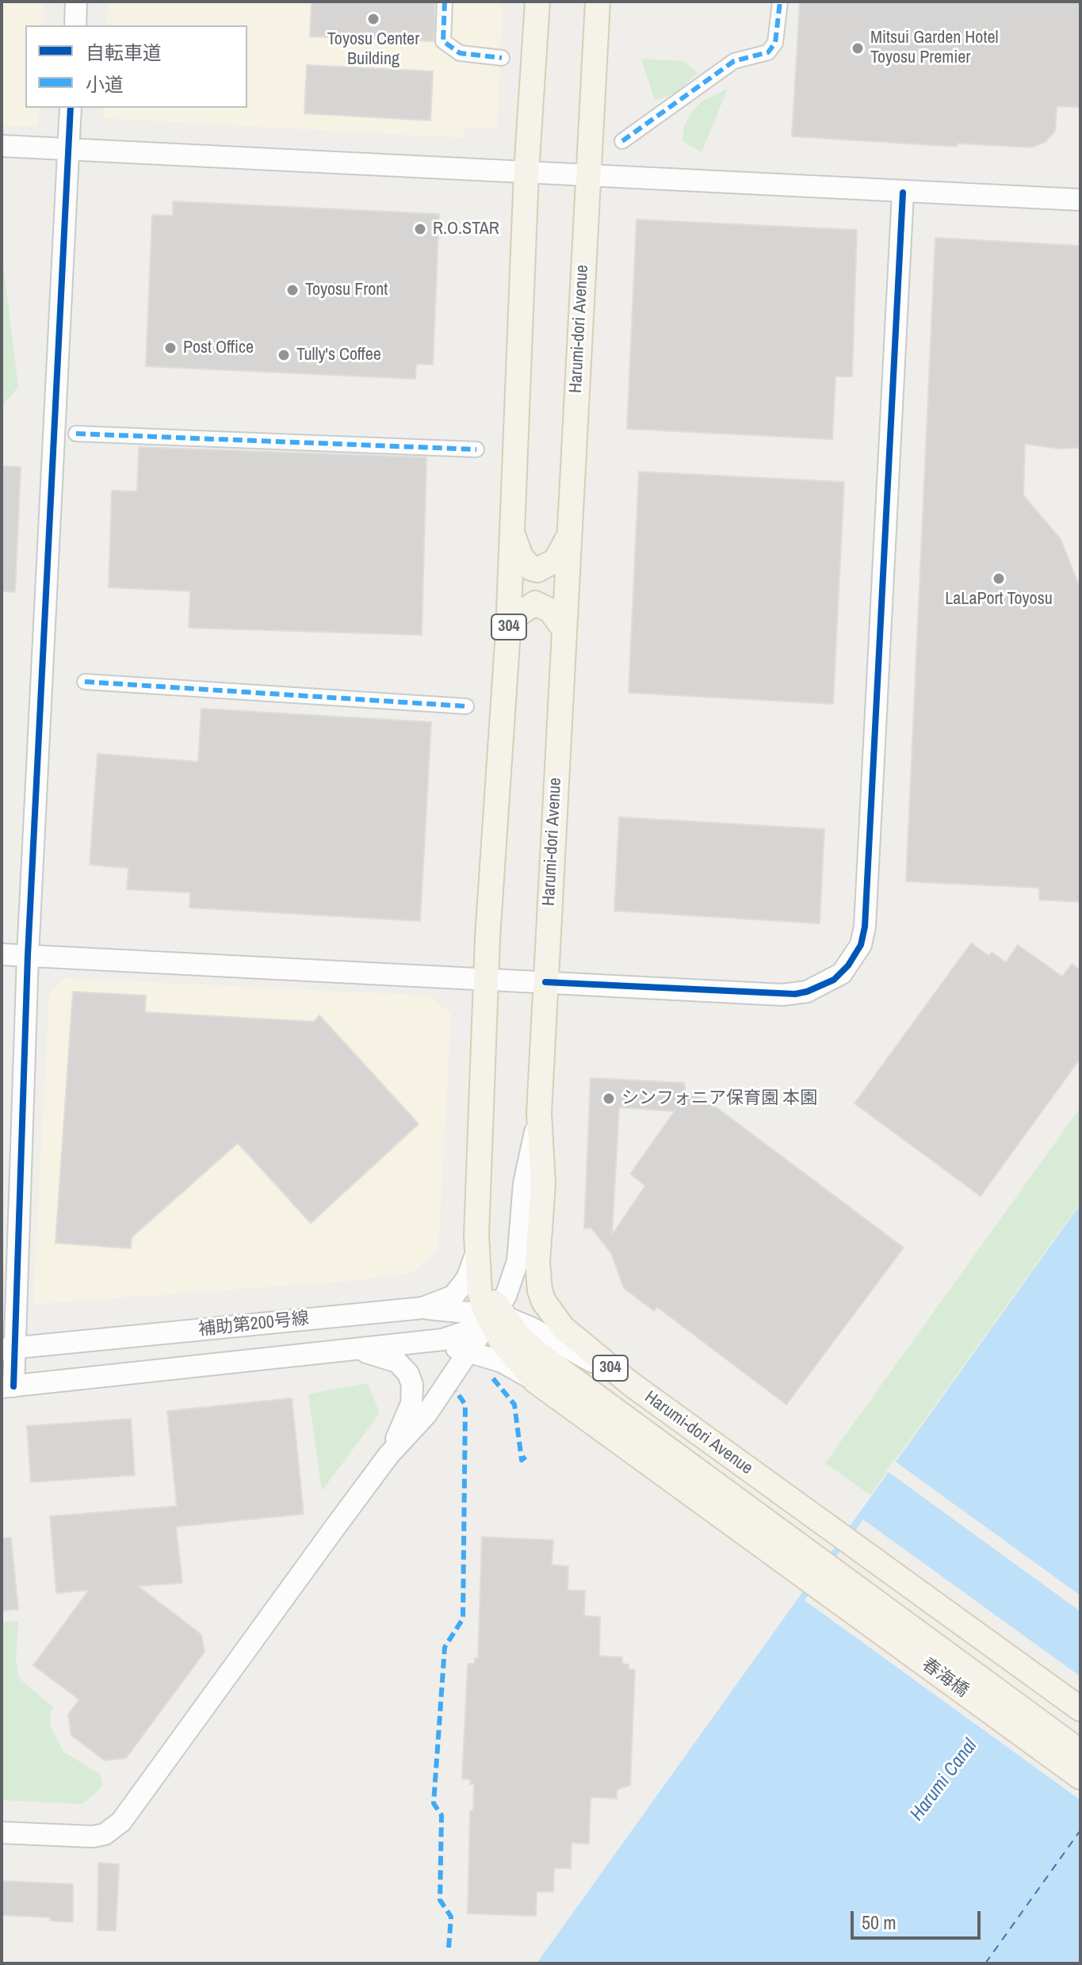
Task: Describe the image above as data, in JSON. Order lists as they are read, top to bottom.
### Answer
{
  "streets": {
    "main road": ["Harumi-dori Avenue", "304", "春海橋"],
    "street": ["補助第200号線"]
  },
  "crossings": [
    ["Harumi-dori Avenue", "補助第200号線"],
    ["Harumi-dori Avenue", "春海橋"]
  ],
  "water": ["Harumi Canal"],
  "places": [
    "Toyosu Center Building",
    "Mitsui Garden Hotel Toyosu Premier",
    "R.O.STAR",
    "Toyosu Front",
    "Post Office",
    "Tully's Coffee",
    "LaLaPort Toyosu",
    "シンフォニア保育園 本園"
  ],
  "legend": ["自転車道", "小道"],
  "scale_bar": "50 m"
}
